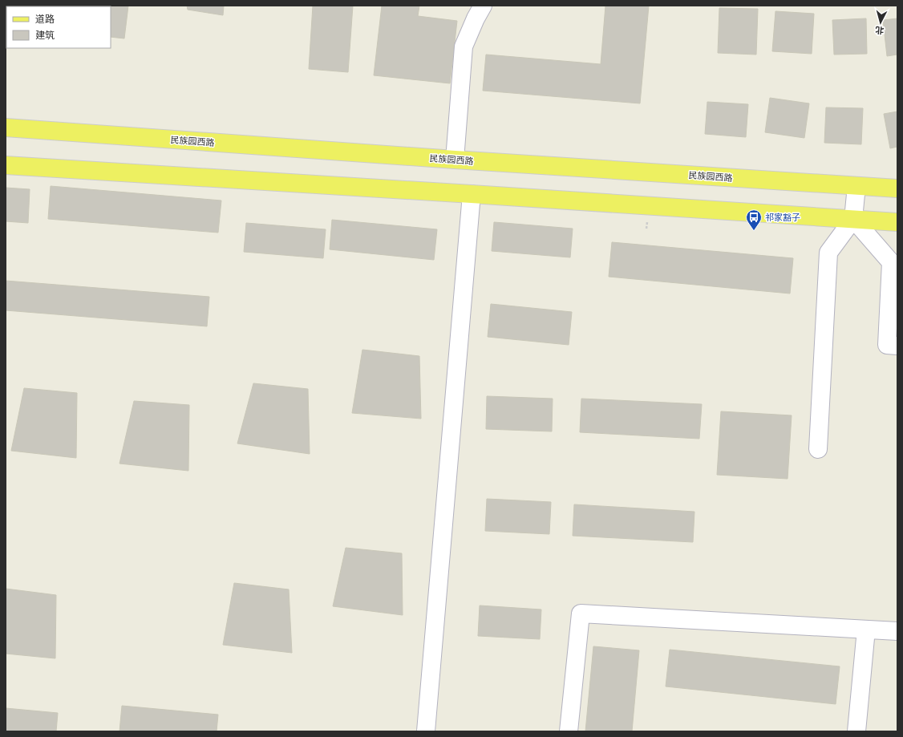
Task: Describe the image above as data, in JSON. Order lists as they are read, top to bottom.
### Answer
{
  "streets": {
    "main road": ["民族园西路"]
  },
  "places": {
    "bus stop": ["祁家豁子"]
  },
  "legend": ["道路", "建筑"],
  "north": "bottom"
}
